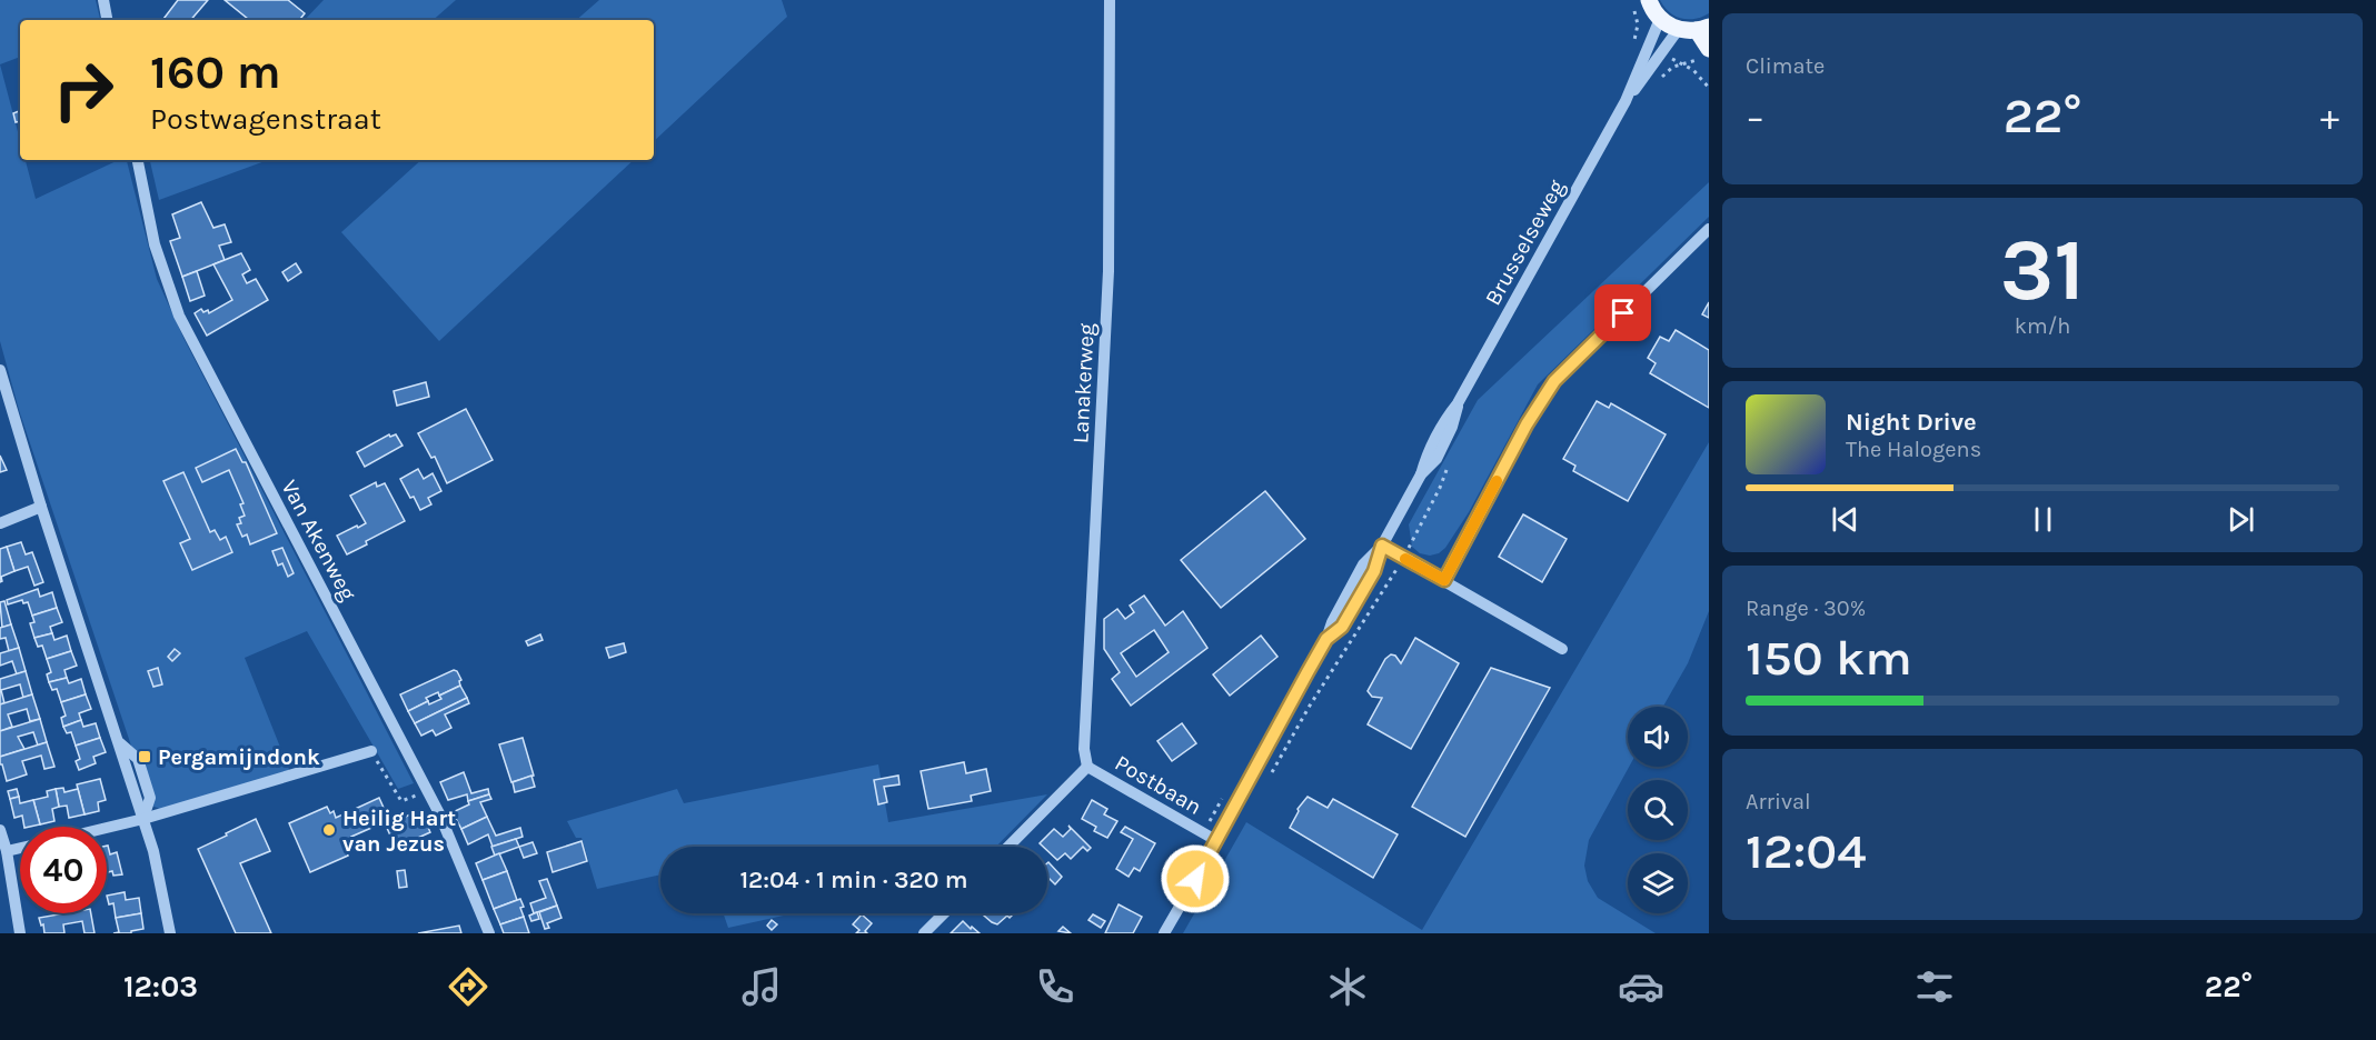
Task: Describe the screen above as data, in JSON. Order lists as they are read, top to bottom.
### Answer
{
  "streets": {
    "street": [
      "Brusselseweg",
      "Lanakerweg",
      "Van Akenweg",
      "Postbaan"
    ]
  },
  "crossings": [
    ["Brusselseweg", "Postbaan"],
    ["Lanakerweg", "Postbaan"]
  ],
  "places": {
    "transit": ["Pergamijndonk"],
    "other": ["Heilig Hart van Jezus"]
  },
  "page": {
    "tile": [
      "Climate",
      ["31", "km/h"],
      ["Range · 30%", "150 km"],
      ["Arrival", "12:04"]
    ],
    "turn": ["160 m", "Postwagenstraat"],
    "heat": ["−", "22°", "+"],
    "song": ["Night Drive", "The Halogens"],
    "limit": "40",
    "trip": "12:04 · 1 min · 320 m",
    "tabs": ["12:03", "22°"]
  }
}
